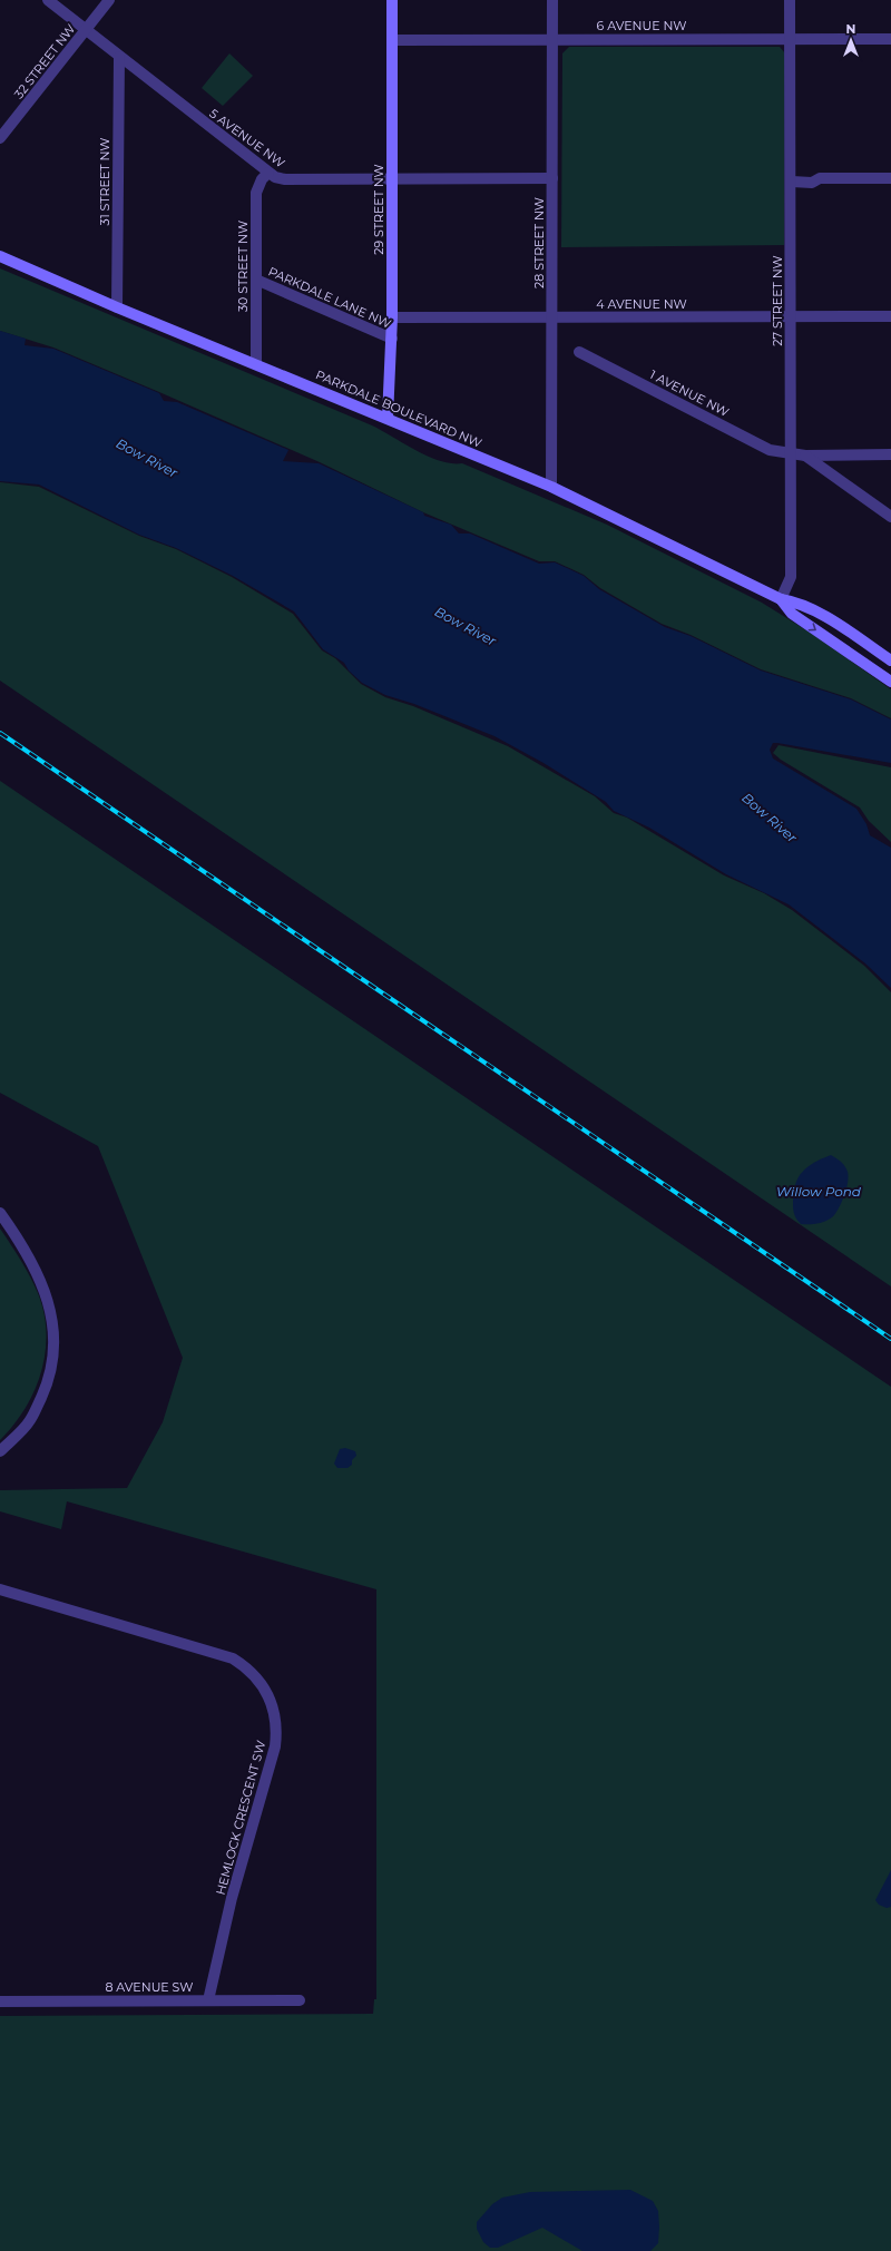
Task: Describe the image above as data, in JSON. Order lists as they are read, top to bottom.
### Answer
{
  "streets": {
    "main road": ["29 STREET NW", "PARKDALE BOULEVARD NW"],
    "street": [
      "6 AVENUE NW",
      "32 STREET NW",
      "5 AVENUE NW",
      "31 STREET NW",
      "28 STREET NW",
      "30 STREET NW",
      "PARKDALE LANE NW",
      "27 STREET NW",
      "4 AVENUE NW",
      "1 AVENUE NW",
      "HEMLOCK CRESCENT SW",
      "8 AVENUE SW"
    ]
  },
  "crossings": [
    ["6 AVENUE NW", "29 STREET NW"],
    ["6 AVENUE NW", "28 STREET NW"],
    ["6 AVENUE NW", "27 STREET NW"],
    ["32 STREET NW", "5 AVENUE NW"],
    ["5 AVENUE NW", "31 STREET NW"],
    ["5 AVENUE NW", "29 STREET NW"],
    ["5 AVENUE NW", "28 STREET NW"],
    ["5 AVENUE NW", "30 STREET NW"],
    ["31 STREET NW", "PARKDALE BOULEVARD NW"],
    ["29 STREET NW", "PARKDALE LANE NW"],
    ["29 STREET NW", "4 AVENUE NW"],
    ["29 STREET NW", "PARKDALE BOULEVARD NW"],
    ["28 STREET NW", "4 AVENUE NW"],
    ["28 STREET NW", "PARKDALE BOULEVARD NW"],
    ["30 STREET NW", "PARKDALE LANE NW"],
    ["30 STREET NW", "PARKDALE BOULEVARD NW"],
    ["27 STREET NW", "4 AVENUE NW"],
    ["27 STREET NW", "1 AVENUE NW"],
    ["27 STREET NW", "PARKDALE BOULEVARD NW"],
    ["HEMLOCK CRESCENT SW", "8 AVENUE SW"]
  ],
  "water": ["Bow River", "Willow Pond"],
  "north": "top"
}
